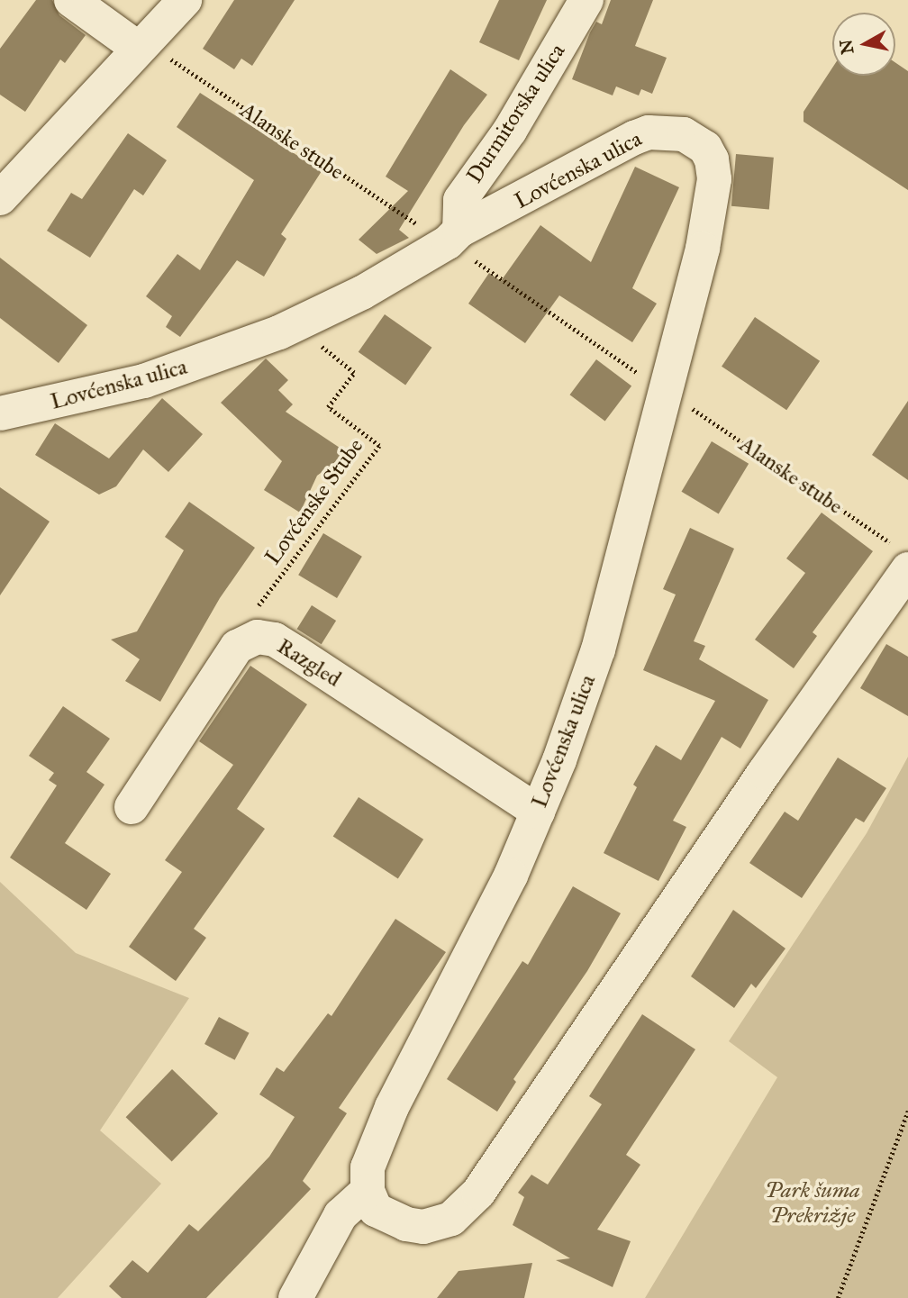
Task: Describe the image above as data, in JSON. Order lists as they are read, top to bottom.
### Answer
{
  "streets": {
    "street": ["Durmitorska ulica", "Lovćenska ulica", "Razgled"],
    "path": ["Alanske stube", "Lovćenske Stube"]
  },
  "crossings": [
    ["Durmitorska ulica", "Lovćenska ulica"],
    ["Lovćenska ulica", "Lovćenske Stube"],
    ["Lovćenska ulica", "Razgled"],
    ["Lovćenske Stube", "Razgled"]
  ],
  "parks": ["Park šuma Prekrižje"],
  "north": "left"
}
